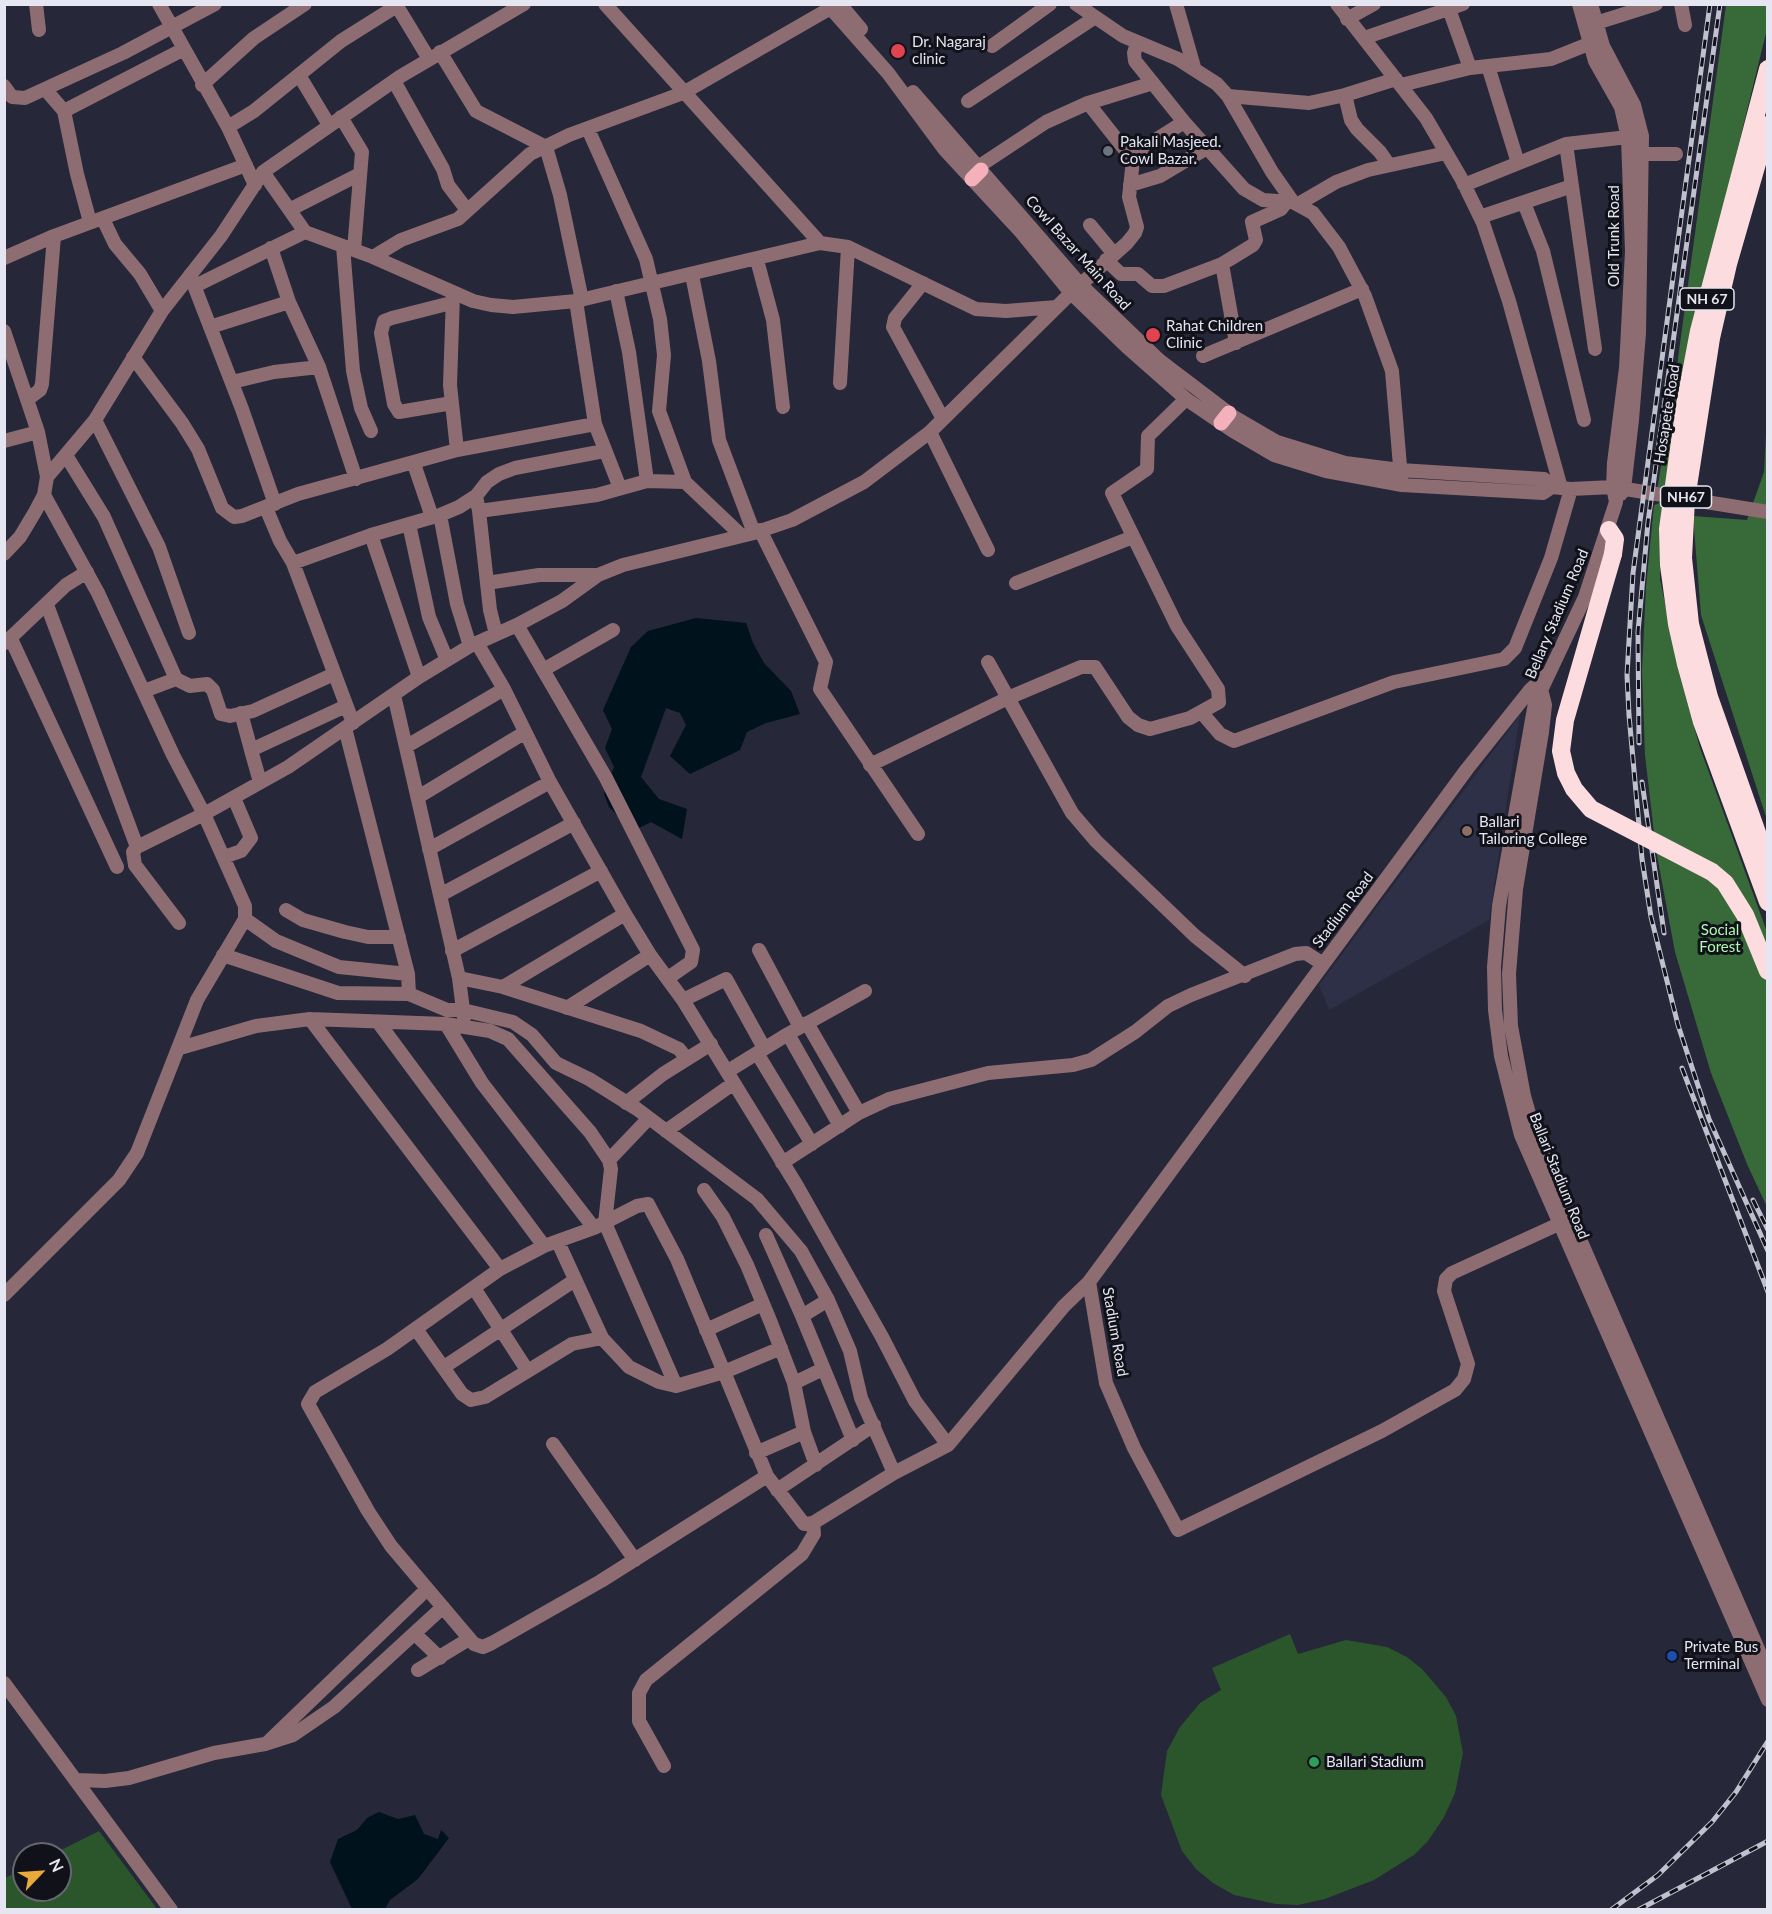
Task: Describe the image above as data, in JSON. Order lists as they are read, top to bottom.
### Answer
{
  "streets": {
    "highway": ["NH 67", "Hosapete Road", "NH67"],
    "street": [
      "Old Trunk Road",
      "Cowl Bazar Main Road",
      "Bellary Stadium Road",
      "Stadium Road",
      "Ballari Stadium Road"
    ]
  },
  "crossings": [
    ["Old Trunk Road", "Bellary Stadium Road"],
    ["Bellary Stadium Road", "Stadium Road"],
    ["Bellary Stadium Road", "Ballari Stadium Road"],
    ["Stadium Road", "Ballari Stadium Road"]
  ],
  "parks": ["Social Forest"],
  "places": [
    "Dr. Nagaraj clinic",
    "Pakali Masjeed. Cowl Bazar.",
    "Rahat Children Clinic",
    "Ballari Tailoring College",
    "Private Bus Terminal",
    "Ballari Stadium"
  ],
  "north": "top right"
}
